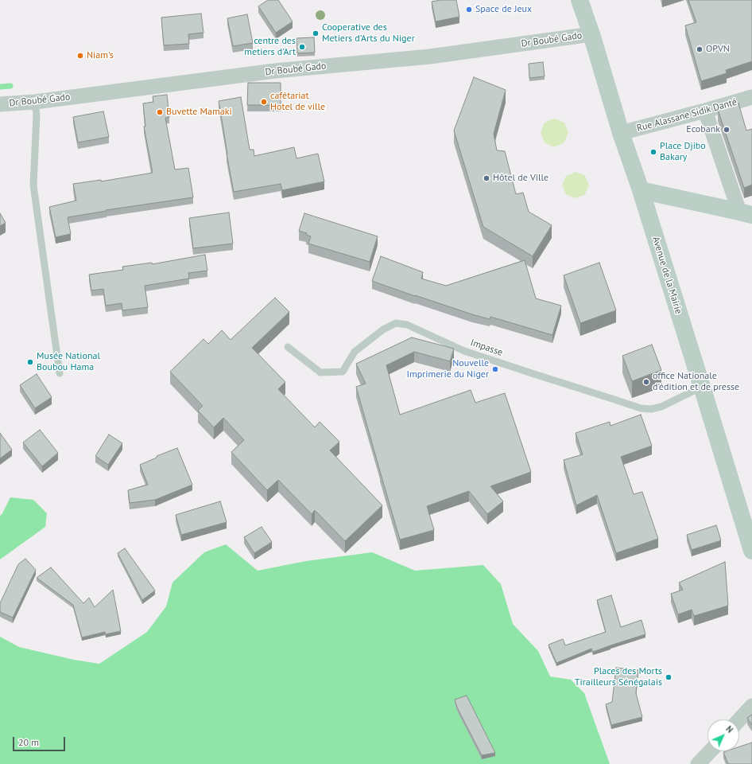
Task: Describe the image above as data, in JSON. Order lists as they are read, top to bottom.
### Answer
{
  "streets": {
    "street": ["Dr Boubé Gado", "Rue Alassane Sidik Danté", "Avenue de la Mairie"],
    "lane": ["Impasse"]
  },
  "crossings": [
    ["Dr Boubé Gado", "Avenue de la Mairie"],
    ["Rue Alassane Sidik Danté", "Avenue de la Mairie"],
    ["Avenue de la Mairie", "Impasse"]
  ],
  "places": [
    "Space de Jeux",
    "Cooperative des Metiers d'Arts du Niger",
    "centre des metiers d'Art",
    "OPVN",
    "Niam's",
    "cafétariat Hotel de ville",
    "Buvette Mamaki",
    "Ecobank",
    "Place Djibo Bakary",
    "Hôtel de Ville",
    "Musée National Boubou Hama",
    "Nouvelle Imprimerie du Niger",
    "office Nationale d'édition et de presse",
    "Places des Morts Tirailleurs Sénégalais"
  ],
  "scale_bar": "20 m",
  "north": "top right"
}
